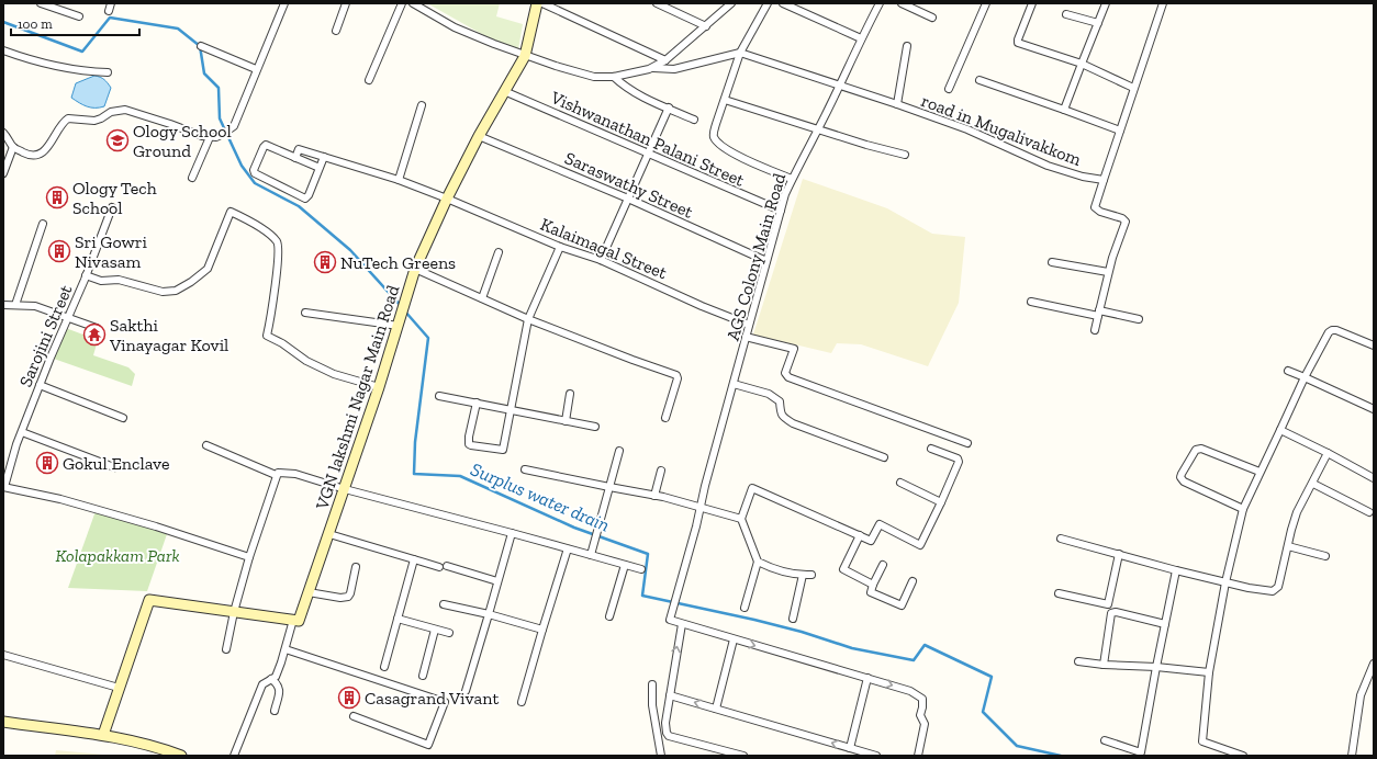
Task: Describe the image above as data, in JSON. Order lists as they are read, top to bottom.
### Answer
{
  "streets": {
    "street": [
      "road in Mugalivakkom",
      "Vishwanathan Palani Street",
      "Saraswathy Street",
      "Kalaimagal Street",
      "AGS Colony Main Road",
      "Sarojini Street",
      "VGN lakshmi Nagar Main Road"
    ]
  },
  "crossings": [
    ["road in Mugalivakkom", "AGS Colony Main Road"],
    ["Vishwanathan Palani Street", "AGS Colony Main Road"],
    ["Vishwanathan Palani Street", "VGN lakshmi Nagar Main Road"],
    ["Saraswathy Street", "AGS Colony Main Road"],
    ["Saraswathy Street", "VGN lakshmi Nagar Main Road"],
    ["Kalaimagal Street", "AGS Colony Main Road"],
    ["Kalaimagal Street", "VGN lakshmi Nagar Main Road"]
  ],
  "water": ["Surplus water drain"],
  "parks": ["Kolapakkam Park"],
  "places": {
    "school or university": ["Ology School Ground"],
    "building": [
      "Ology Tech School",
      "Sri Gowri Nivasam",
      "NuTech Greens",
      "Gokul Enclave",
      "Casagrand Vivant"
    ],
    "temple": ["Sakthi Vinayagar Kovil"]
  },
  "scale_bar": "100 m"
}
